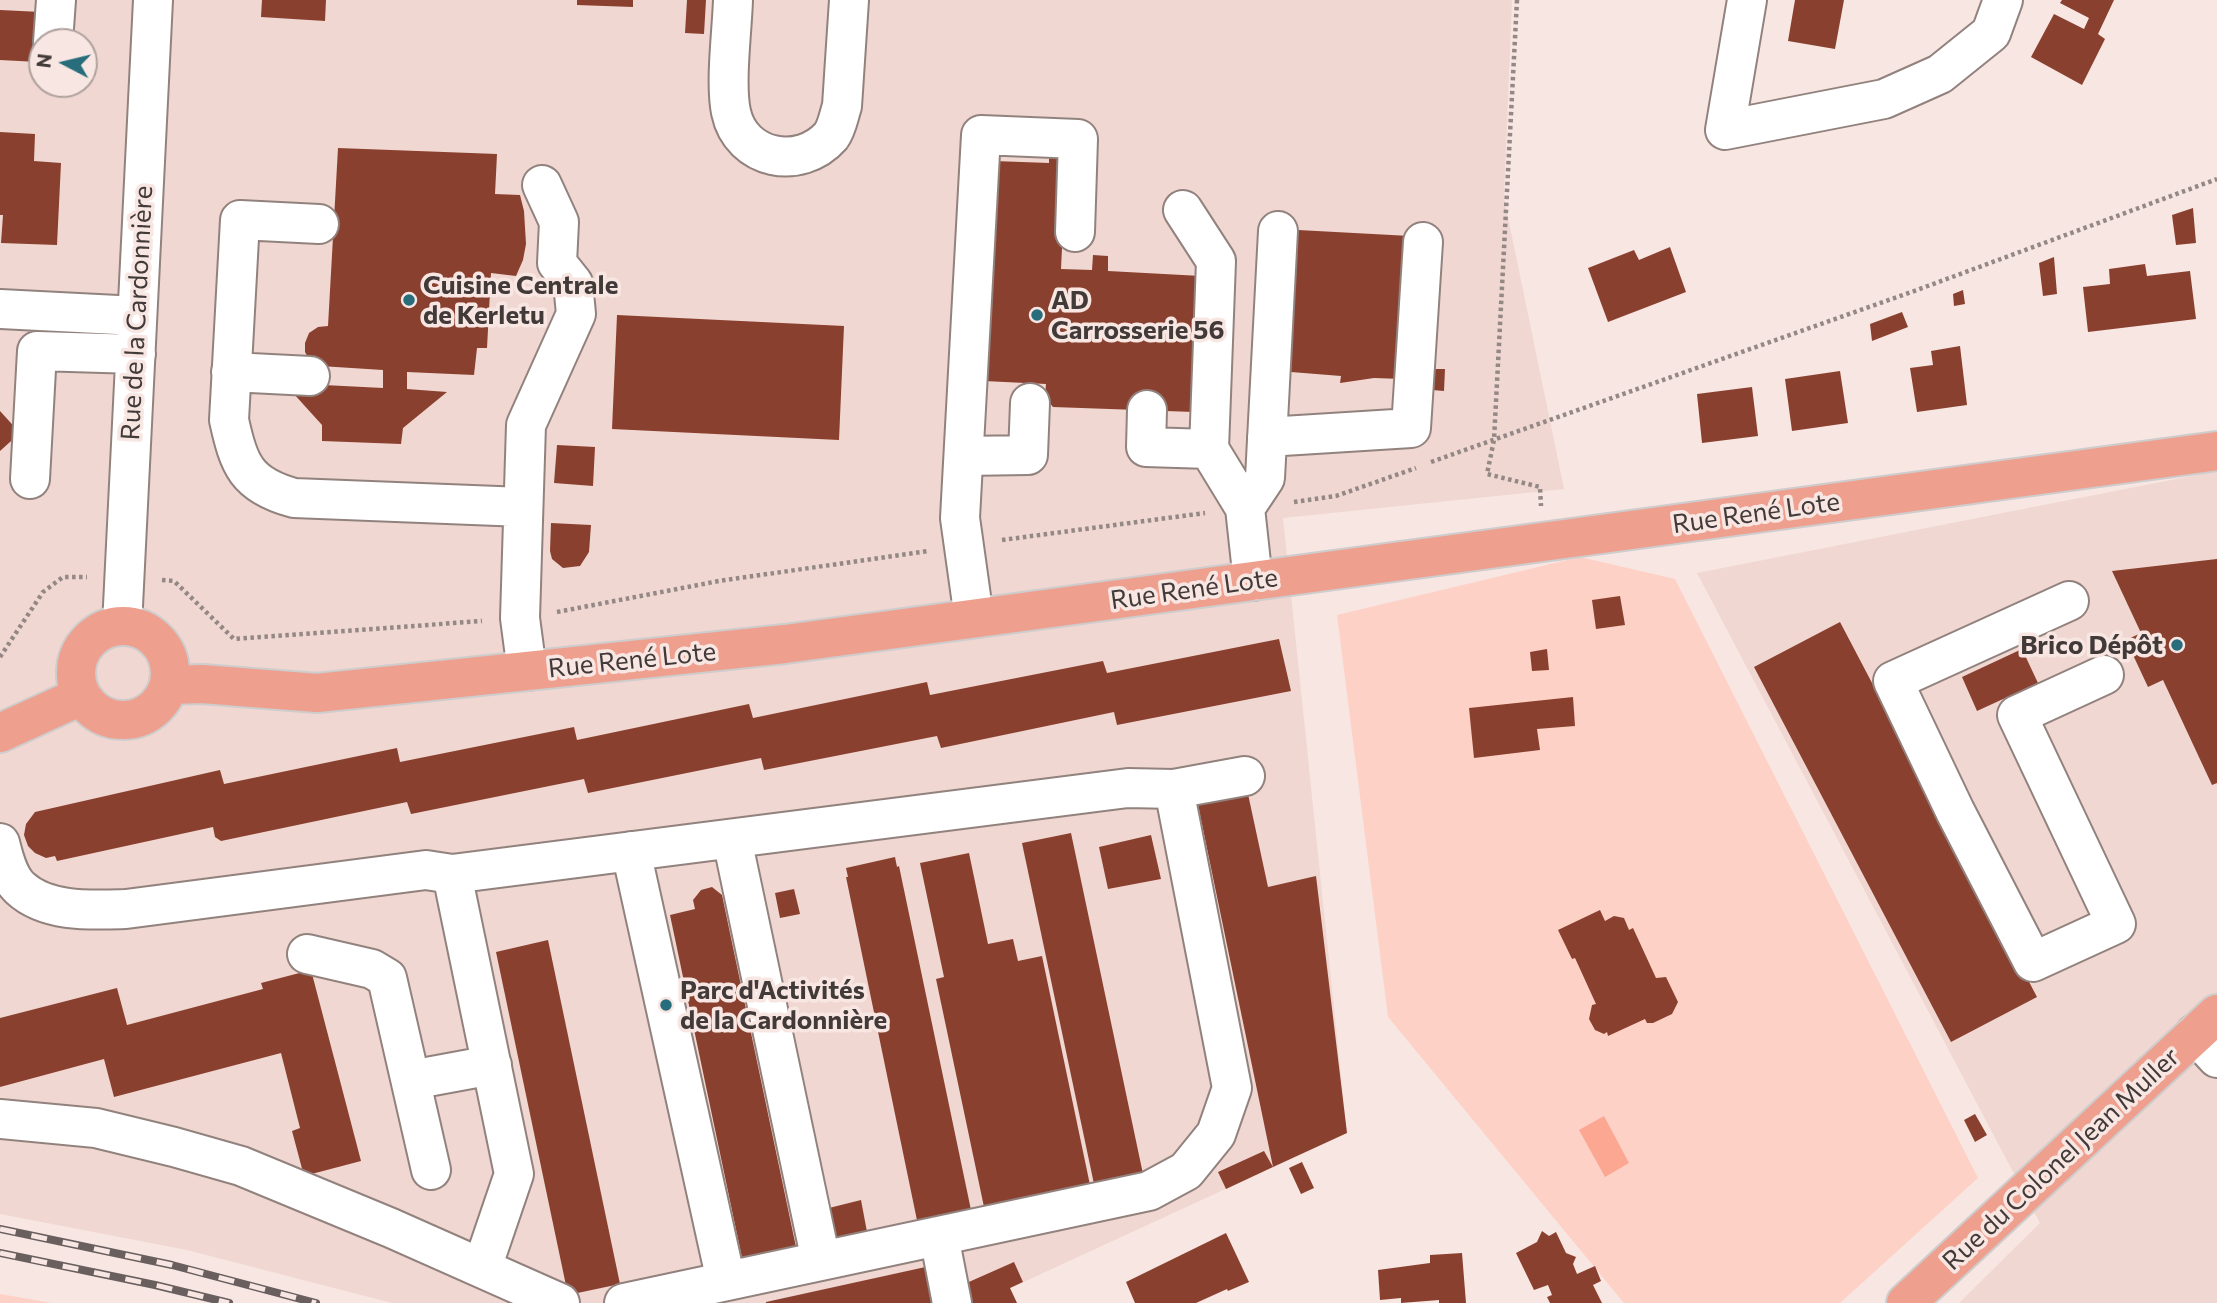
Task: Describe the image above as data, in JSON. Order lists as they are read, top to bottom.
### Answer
{
  "streets": {
    "main road": ["Rue René Lote", "Rue du Colonel Jean Muller"],
    "street": ["Rue de la Cardonnière"]
  },
  "crossings": [
    ["Rue de la Cardonnière", "Rue René Lote"]
  ],
  "places": [
    "Cuisine Centrale de Kerletu",
    "AD Carrosserie 56",
    "Brico Dépôt",
    "Parc d'Activités de la Cardonnière"
  ],
  "north": "left"
}
